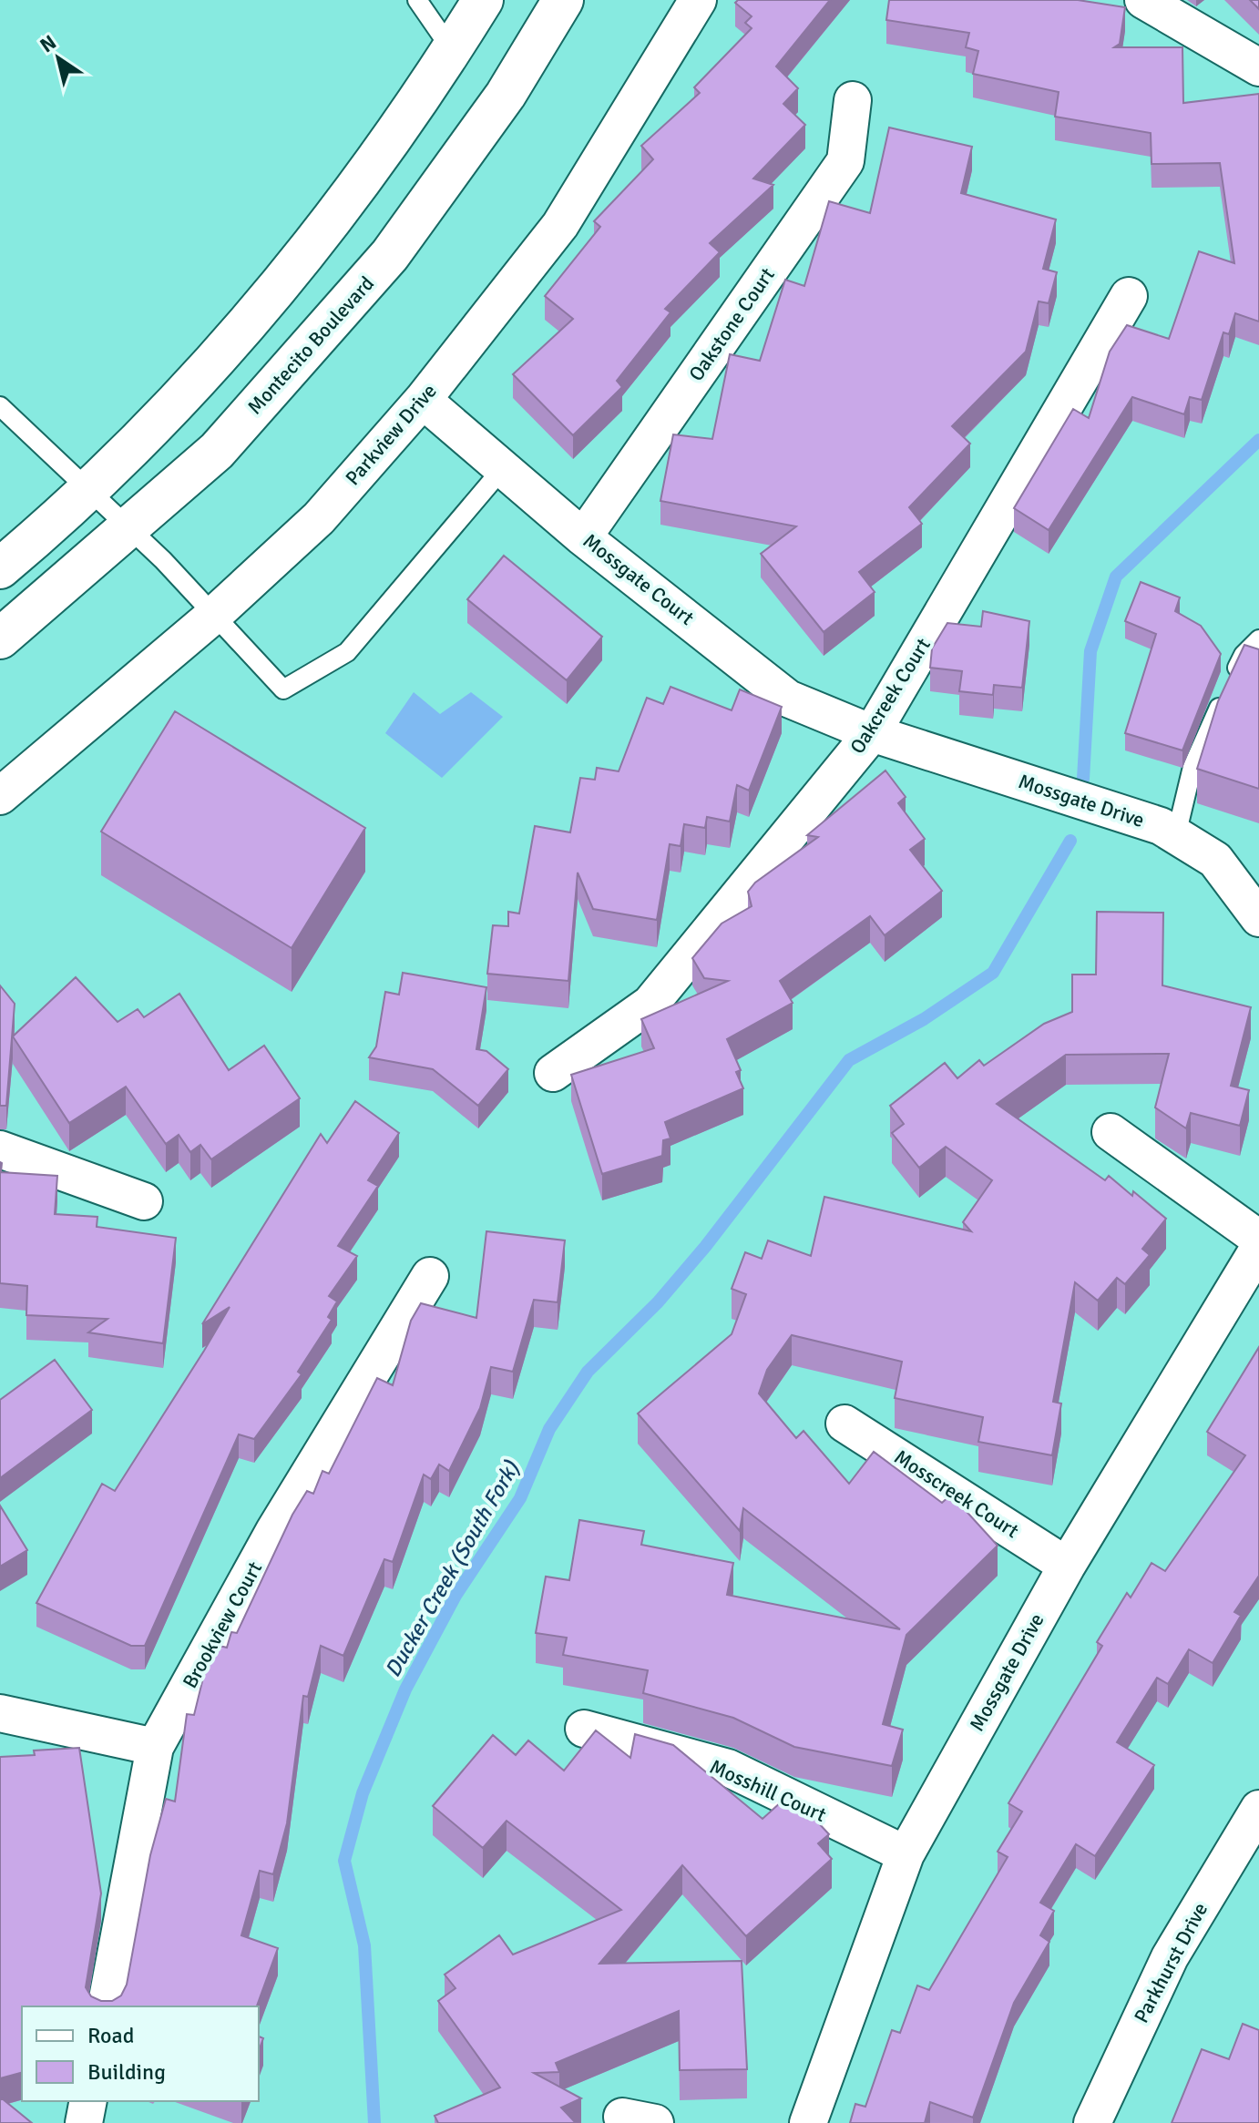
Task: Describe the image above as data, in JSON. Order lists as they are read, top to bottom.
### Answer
{
  "streets": {
    "main road": ["Montecito Boulevard"],
    "street": [
      "Oakstone Court",
      "Parkview Drive",
      "Mossgate Court",
      "Oakcreek Court",
      "Mossgate Drive",
      "Mosscreek Court",
      "Brookview Court",
      "Mosshill Court",
      "Parkhurst Drive"
    ]
  },
  "crossings": [
    ["Oakstone Court", "Mossgate Court"],
    ["Parkview Drive", "Mossgate Court"],
    ["Mossgate Court", "Oakcreek Court"],
    ["Mossgate Court", "Mossgate Drive"],
    ["Oakcreek Court", "Mossgate Drive"],
    ["Mossgate Drive", "Mosscreek Court"],
    ["Mossgate Drive", "Mosshill Court"]
  ],
  "water": ["Ducker Creek (South Fork)"],
  "legend": ["Road", "Building"],
  "north": "top left"
}
